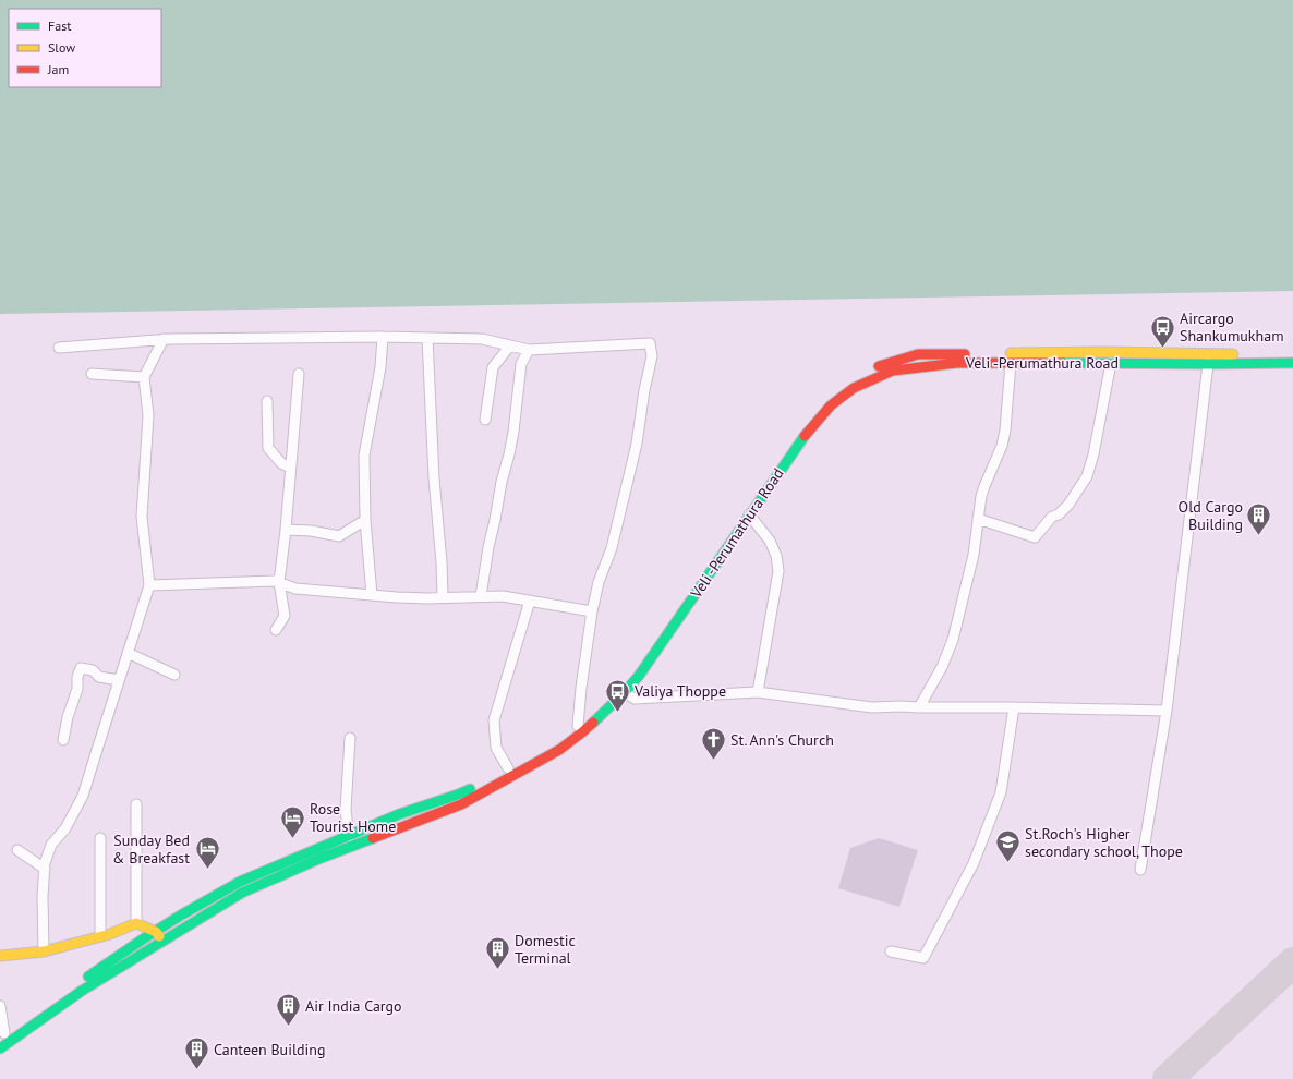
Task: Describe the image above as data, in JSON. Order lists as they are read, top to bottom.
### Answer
{
  "streets": {
    "main road": ["Veli -Perumathura Road"]
  },
  "places": {
    "bus stop": ["Aircargo Shankumukham", "Valiya Thoppe"],
    "building": [
      "Old Cargo Building",
      "Domestic Terminal",
      "Air India Cargo",
      "Canteen Building"
    ],
    "church": ["St. Ann's Church"],
    "hotel": ["Rose Tourist Home", "Sunday Bed & Breakfast"],
    "school or university": ["St.Roch's Higher secondary school, Thope"]
  },
  "legend": ["Fast", "Slow", "Jam"]
}
